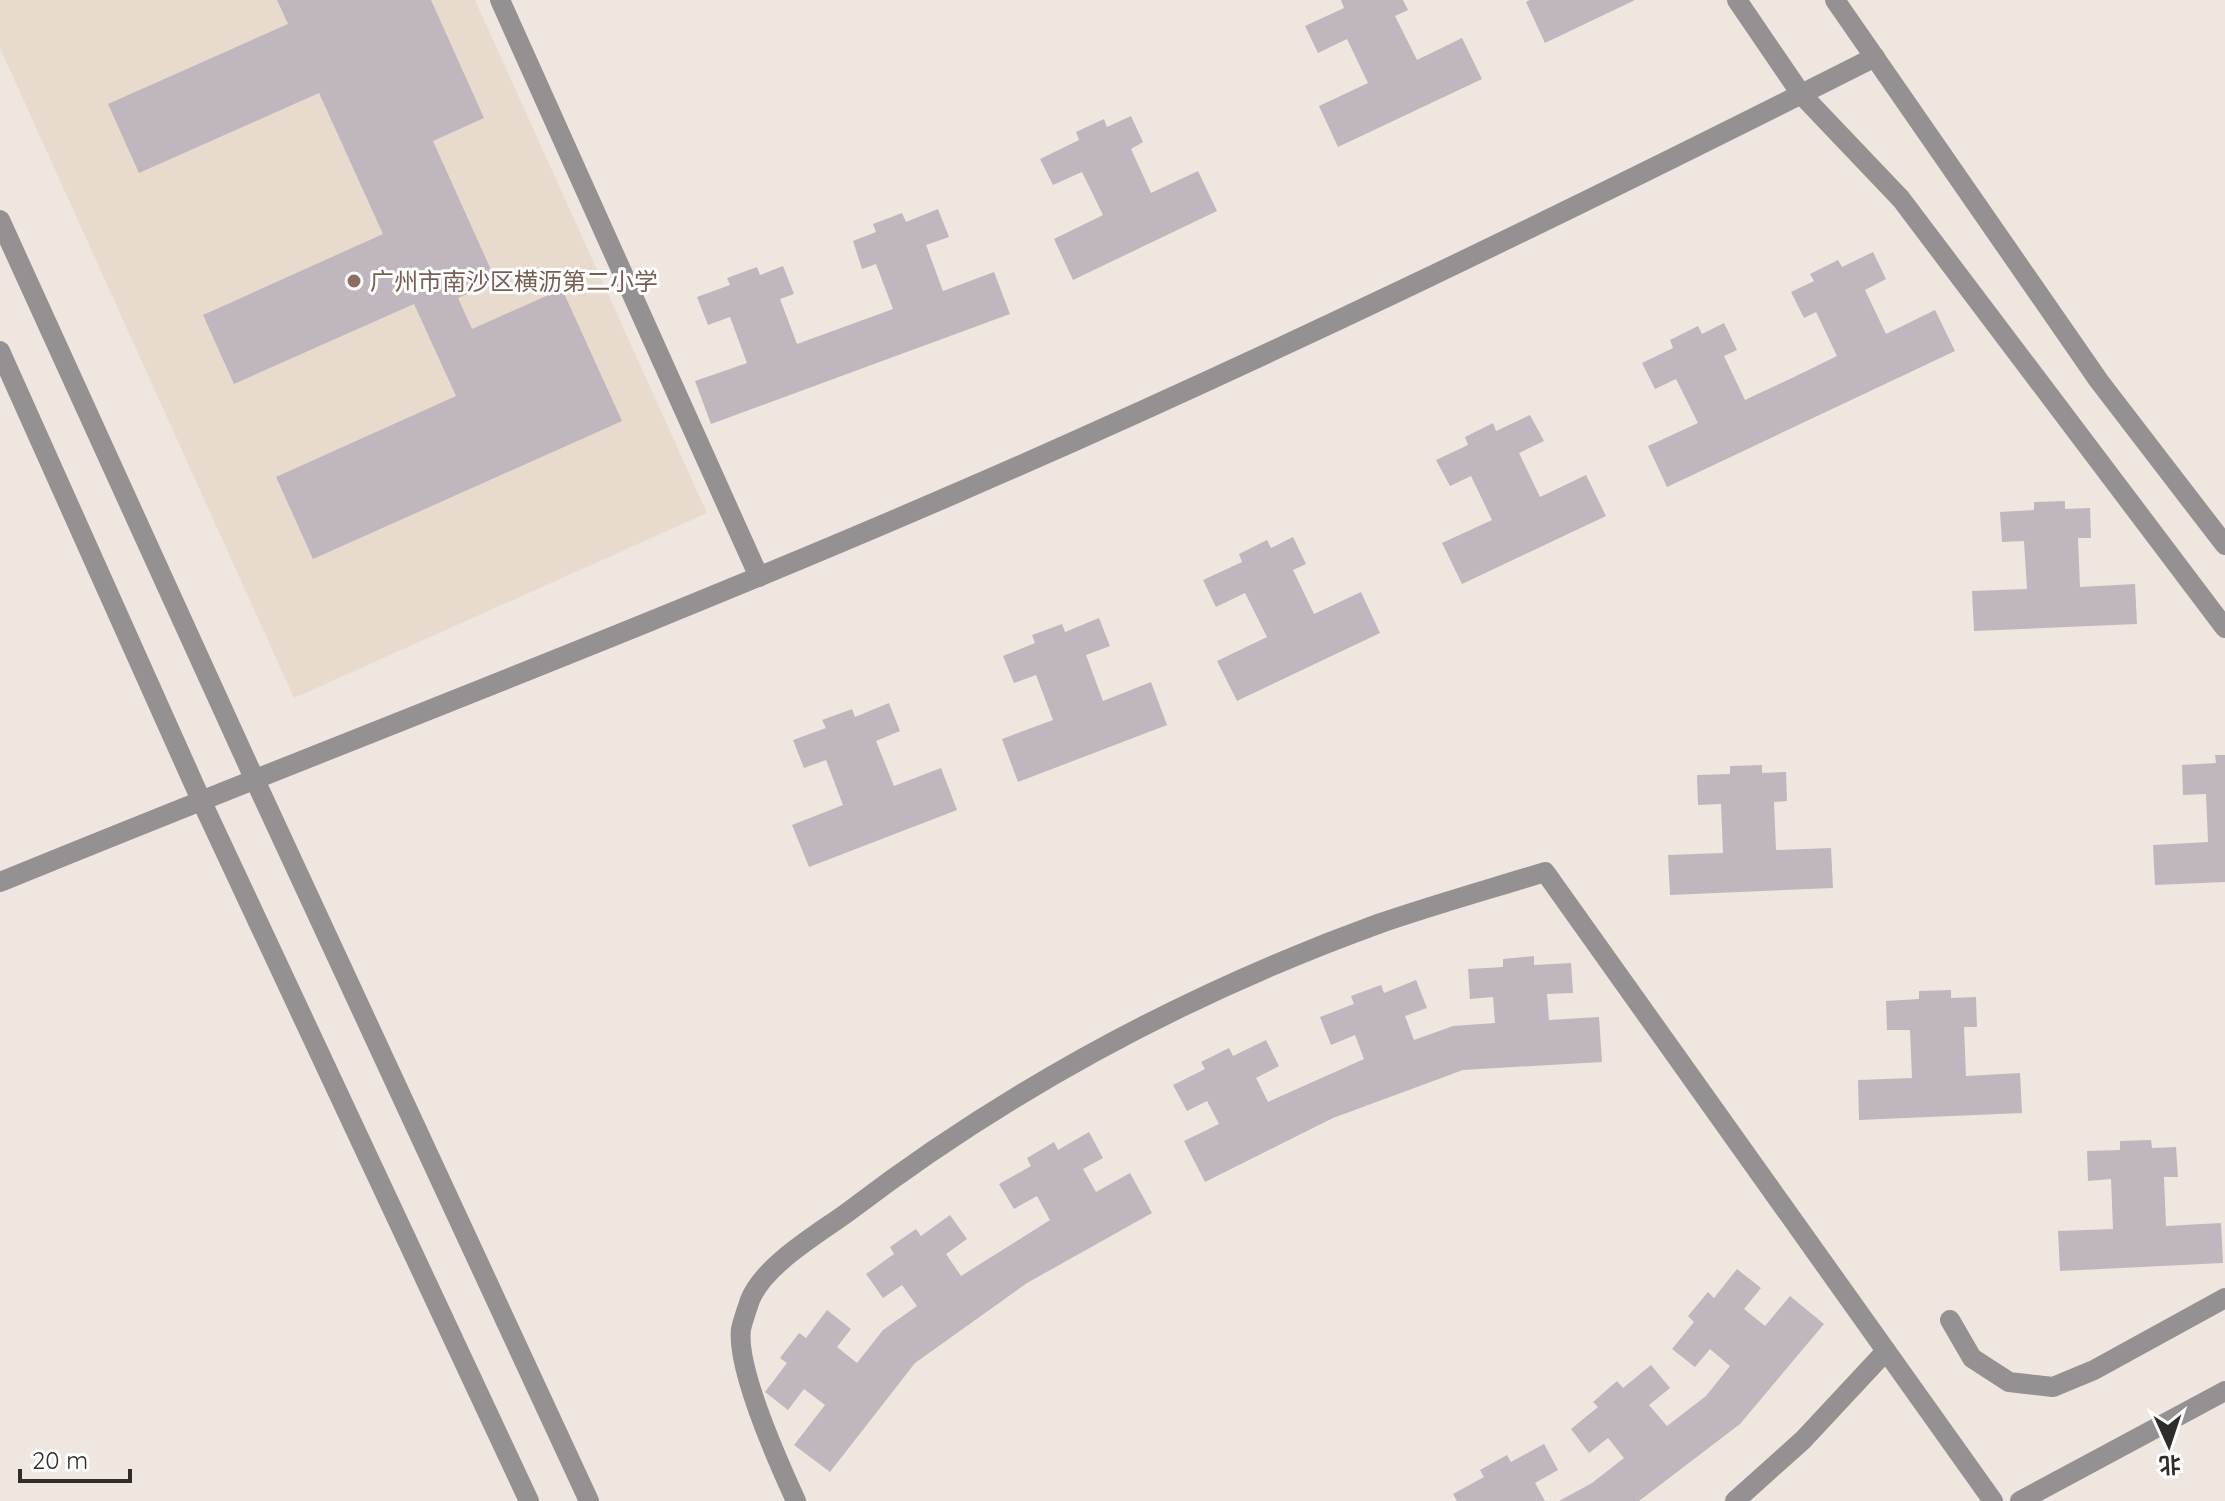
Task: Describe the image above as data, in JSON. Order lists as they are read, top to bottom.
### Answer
{
  "places": ["广州市南沙区横沥第二小学"],
  "scale_bar": "20 m",
  "north": "bottom"
}
